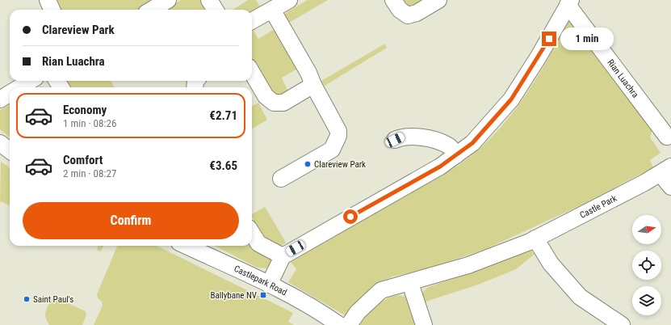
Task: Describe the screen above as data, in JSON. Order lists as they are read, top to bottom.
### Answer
{
  "streets": {
    "street": ["Rian Luachra", "Castle Park", "Castlepark Road"]
  },
  "places": {
    "other": ["Clareview Park", "Saint Paul's"],
    "transit": ["Ballybane NV"]
  },
  "north": "right",
  "page": {
    "banner": ["Clareview Park", "Rian Luachra"],
    "bubble": "1 min",
    "list": [
      {
        "name": "Economy",
        "note": "1 min · 08:26",
        "value": "€2.71"
      },
      {
        "name": "Comfort",
        "note": "2 min · 08:27",
        "value": "€3.65"
      }
    ],
    "buttons": "Confirm"
  }
}
